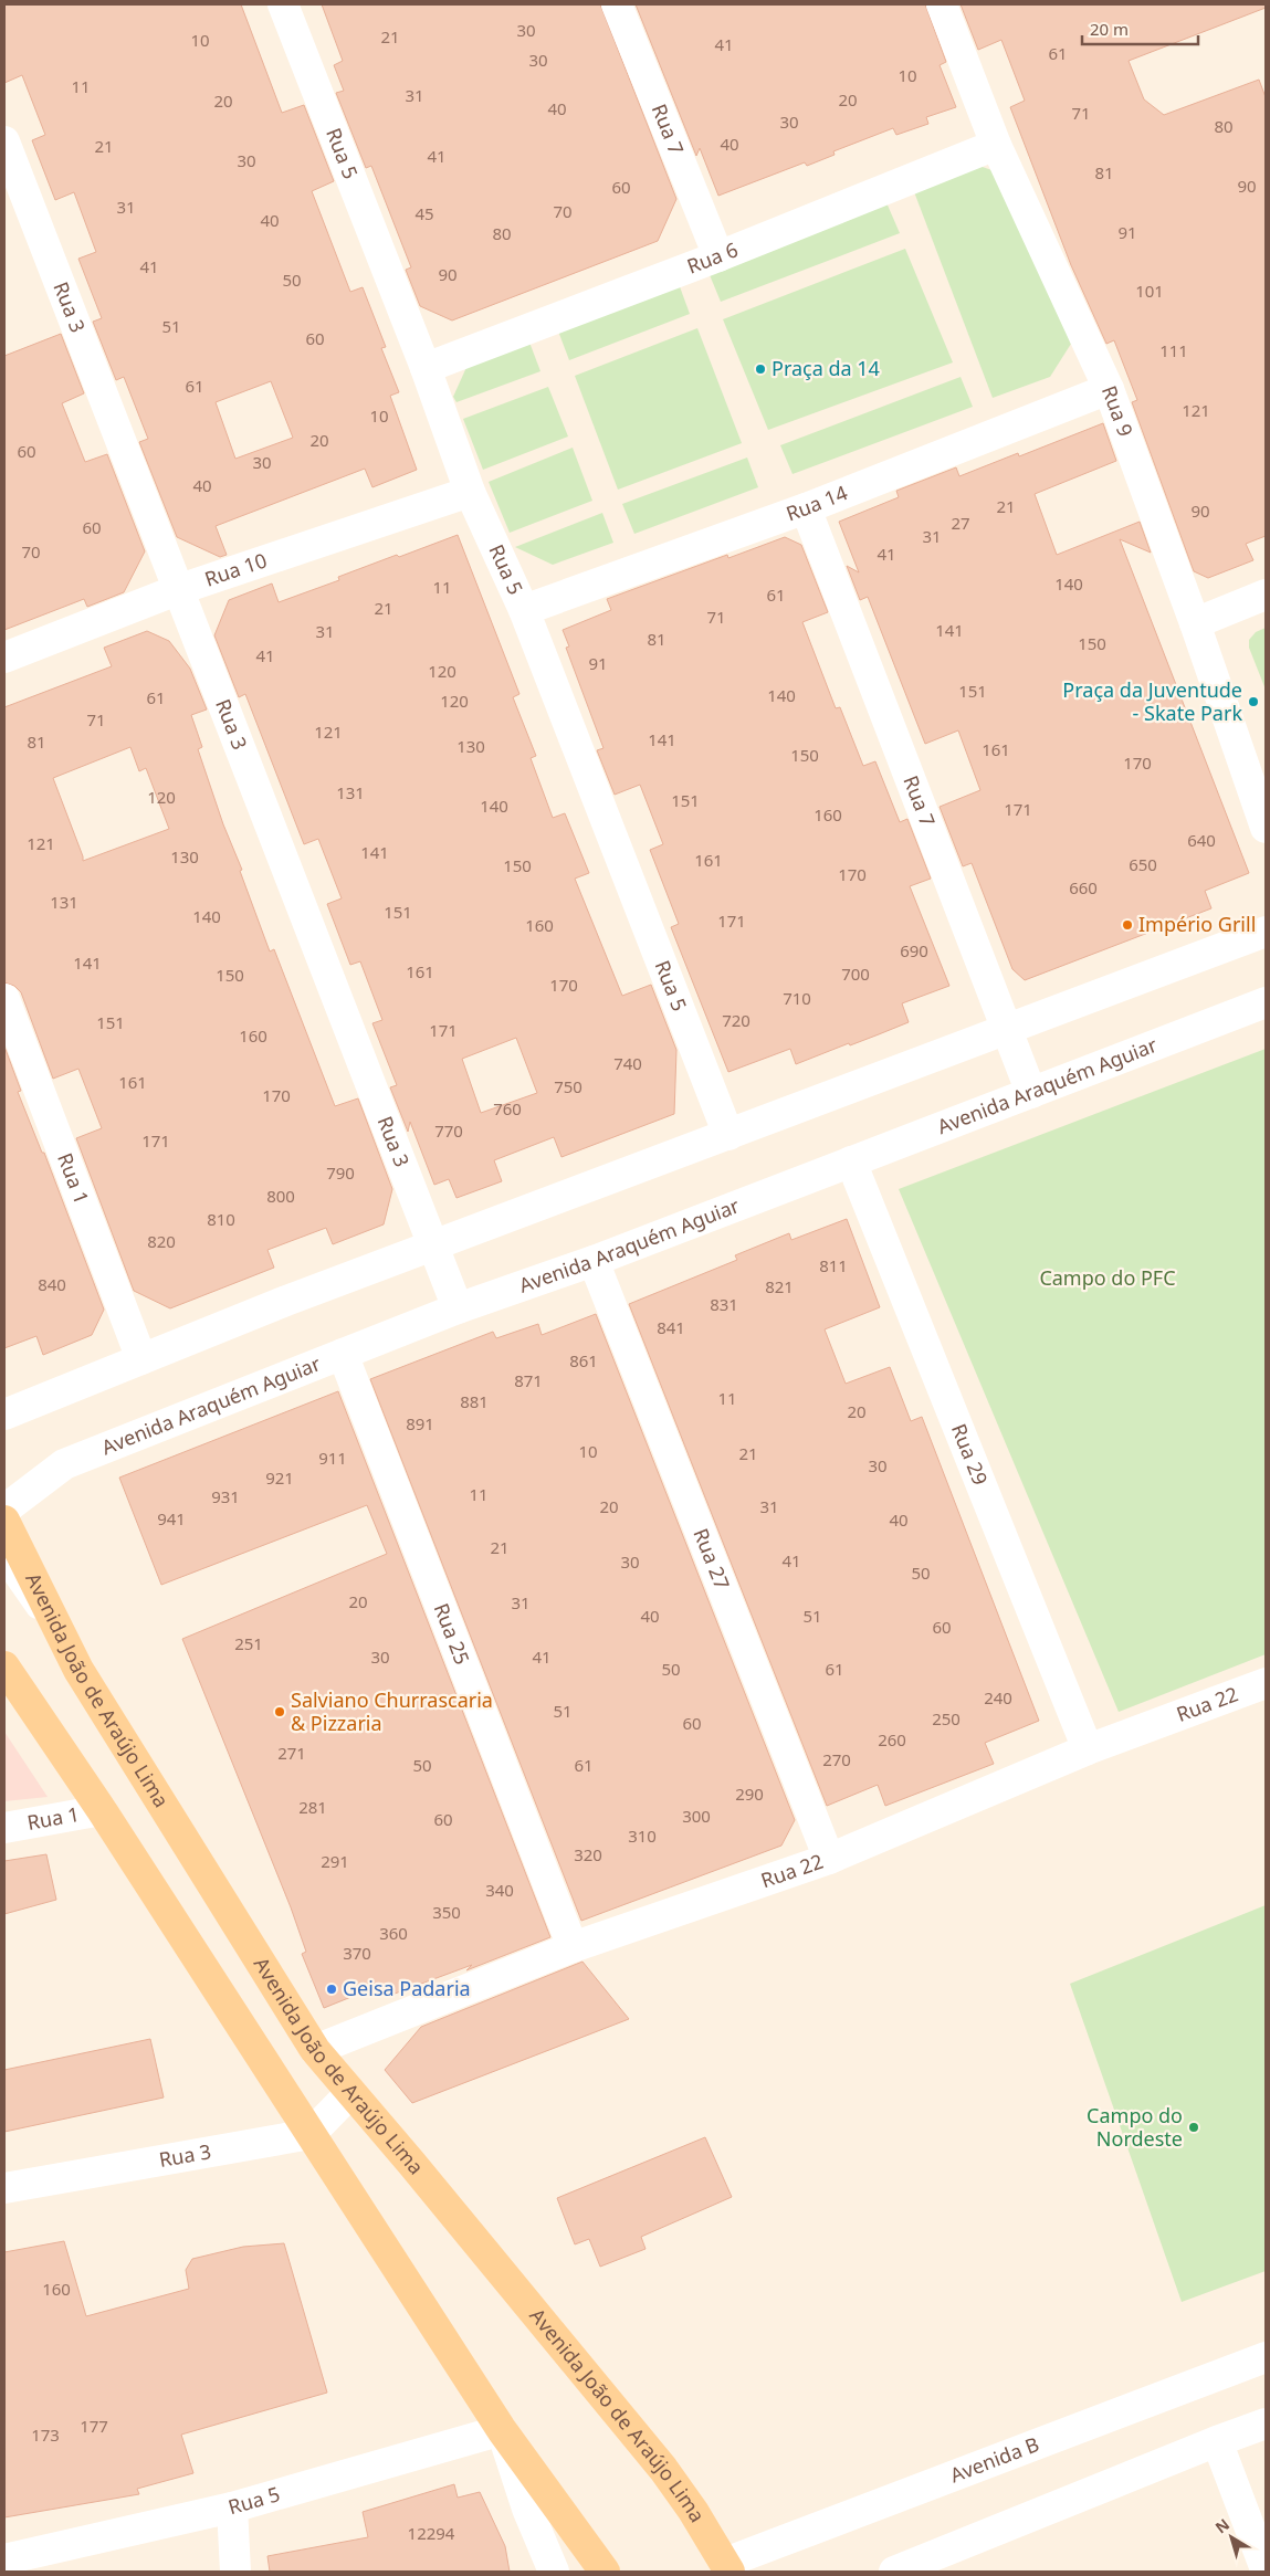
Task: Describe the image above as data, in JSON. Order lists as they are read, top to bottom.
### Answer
{
  "streets": {
    "main road": ["Avenida João de Araújo Lima"],
    "street": [
      "Rua 7",
      "Rua 5",
      "Rua 6",
      "Rua 3",
      "Rua 9",
      "Rua 14",
      "Rua 10",
      "Avenida Araquém Aguiar",
      "Rua 1",
      "Rua 29",
      "Rua 27",
      "Rua 25",
      "Rua 22",
      "Avenida B"
    ]
  },
  "crossings": [
    ["Rua 7", "Rua 6"],
    ["Rua 7", "Rua 14"],
    ["Rua 7", "Avenida Araquém Aguiar"],
    ["Rua 5", "Rua 6"],
    ["Rua 5", "Rua 14"],
    ["Rua 5", "Rua 10"],
    ["Rua 6", "Rua 9"],
    ["Rua 3", "Rua 10"],
    ["Rua 3", "Avenida Araquém Aguiar"],
    ["Rua 9", "Rua 14"],
    ["Avenida Araquém Aguiar", "Rua 29"],
    ["Avenida Araquém Aguiar", "Rua 27"],
    ["Avenida Araquém Aguiar", "Rua 25"],
    ["Rua 29", "Rua 22"],
    ["Rua 27", "Rua 22"],
    ["Rua 25", "Rua 22"],
    ["Avenida João de Araújo Lima", "Rua 22"],
    ["Avenida João de Araújo Lima", "Avenida B"]
  ],
  "parks": ["Campo do PFC"],
  "places": [
    "Praça da 14",
    "Praça da Juventude - Skate Park",
    "Império Grill",
    "Salviano Churrascaria & Pizzaria",
    "Geisa Padaria",
    "Campo do Nordeste"
  ],
  "house_numbers": [
    "30",
    "21",
    "10",
    "41",
    "61",
    "30",
    "10",
    "11",
    "31",
    "20",
    "20",
    "40",
    "71",
    "30",
    "80",
    "40",
    "21",
    "41",
    "30",
    "81",
    "90",
    "60",
    "31",
    "70",
    "45",
    "40",
    "91",
    "80",
    "41",
    "90",
    "50",
    "101",
    "51",
    "60",
    "111",
    "61",
    "121",
    "10",
    "20",
    "60",
    "30",
    "40",
    "21",
    "90",
    "27",
    "60",
    "31",
    "70",
    "41",
    "140",
    "11",
    "61",
    "21",
    "71",
    "141",
    "31",
    "81",
    "150",
    "41",
    "91",
    "120",
    "151",
    "140",
    "61",
    "120",
    "71",
    "121",
    "141",
    "81",
    "130",
    "161",
    "150",
    "170",
    "131",
    "120",
    "151",
    "140",
    "171",
    "160",
    "640",
    "121",
    "141",
    "130",
    "161",
    "650",
    "150",
    "170",
    "660",
    "131",
    "151",
    "140",
    "171",
    "160",
    "690",
    "141",
    "161",
    "700",
    "150",
    "170",
    "710",
    "720",
    "151",
    "171",
    "160",
    "740",
    "161",
    "750",
    "170",
    "760",
    "770",
    "171",
    "790",
    "800",
    "810",
    "820",
    "811",
    "840",
    "821",
    "831",
    "841",
    "861",
    "871",
    "11",
    "881",
    "20",
    "891",
    "10",
    "21",
    "911",
    "30",
    "921",
    "11",
    "931",
    "20",
    "31",
    "941",
    "40",
    "21",
    "41",
    "30",
    "50",
    "20",
    "31",
    "40",
    "51",
    "60",
    "251",
    "30",
    "41",
    "50",
    "61",
    "240",
    "51",
    "250",
    "60",
    "260",
    "271",
    "270",
    "50",
    "61",
    "290",
    "281",
    "300",
    "60",
    "310",
    "320",
    "291",
    "340",
    "350",
    "360",
    "370",
    "160",
    "177",
    "173",
    "12294"
  ],
  "scale_bar": "20 m",
  "north": "top left"
}
